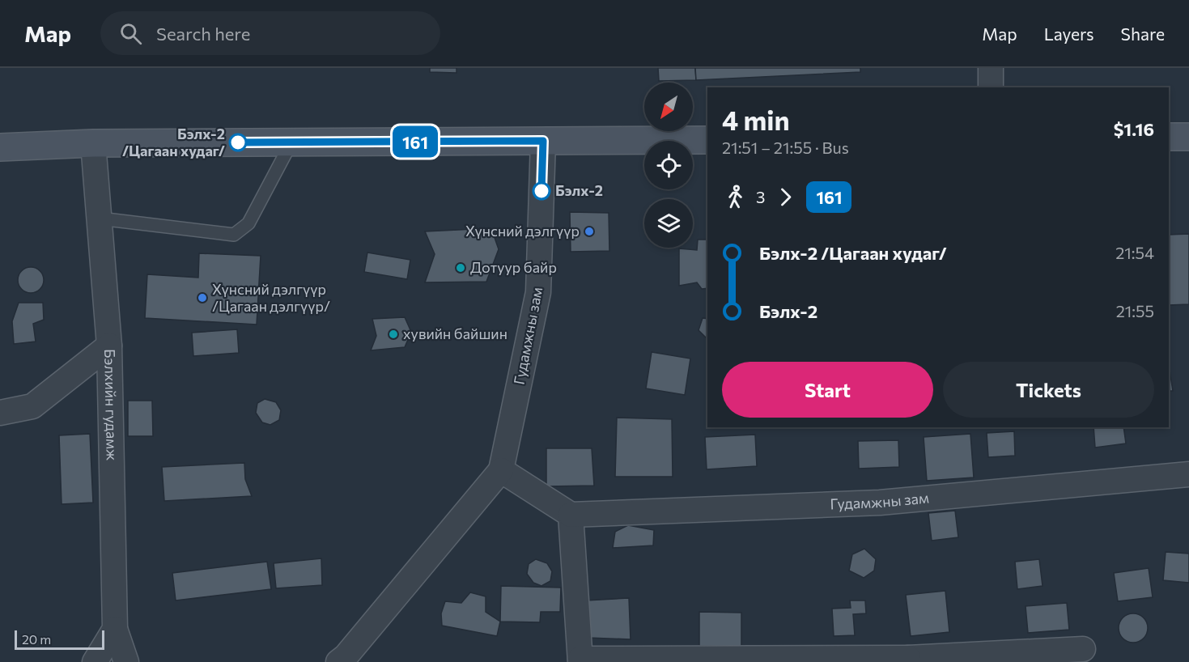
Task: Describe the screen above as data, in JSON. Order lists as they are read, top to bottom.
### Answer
{
  "streets": {
    "street": ["Гудамжны зам", "Бэлхийн гудамж"]
  },
  "places": [
    "Бэлх-2 /Цагаан худаг/",
    "Бэлх-2",
    "Хүнсний дэлгүүр",
    "Дотуур байр",
    "Хүнсний дэлгүүр /Цагаан дэлгүүр/",
    "хувийн байшин"
  ],
  "lines": ["bus line 161"],
  "scale_bar": "20 m",
  "north": "bottom left",
  "page": {
    "header": "Map",
    "search": "Search here",
    "nav": ["Map", "Layers", "Share"],
    "on_map": "161",
    "heading": ["4 min", "21:51 – 21:55 · Bus", "$1.16"],
    "legs": ["3", "161"],
    "list": [
      {
        "name": "Бэлх-2 /Цагаан худаг/",
        "value": "21:54"
      },
      {
        "name": "Бэлх-2",
        "value": "21:55"
      }
    ],
    "buttons": ["Start", "Tickets"],
    "scale": "20 m"
  }
}
